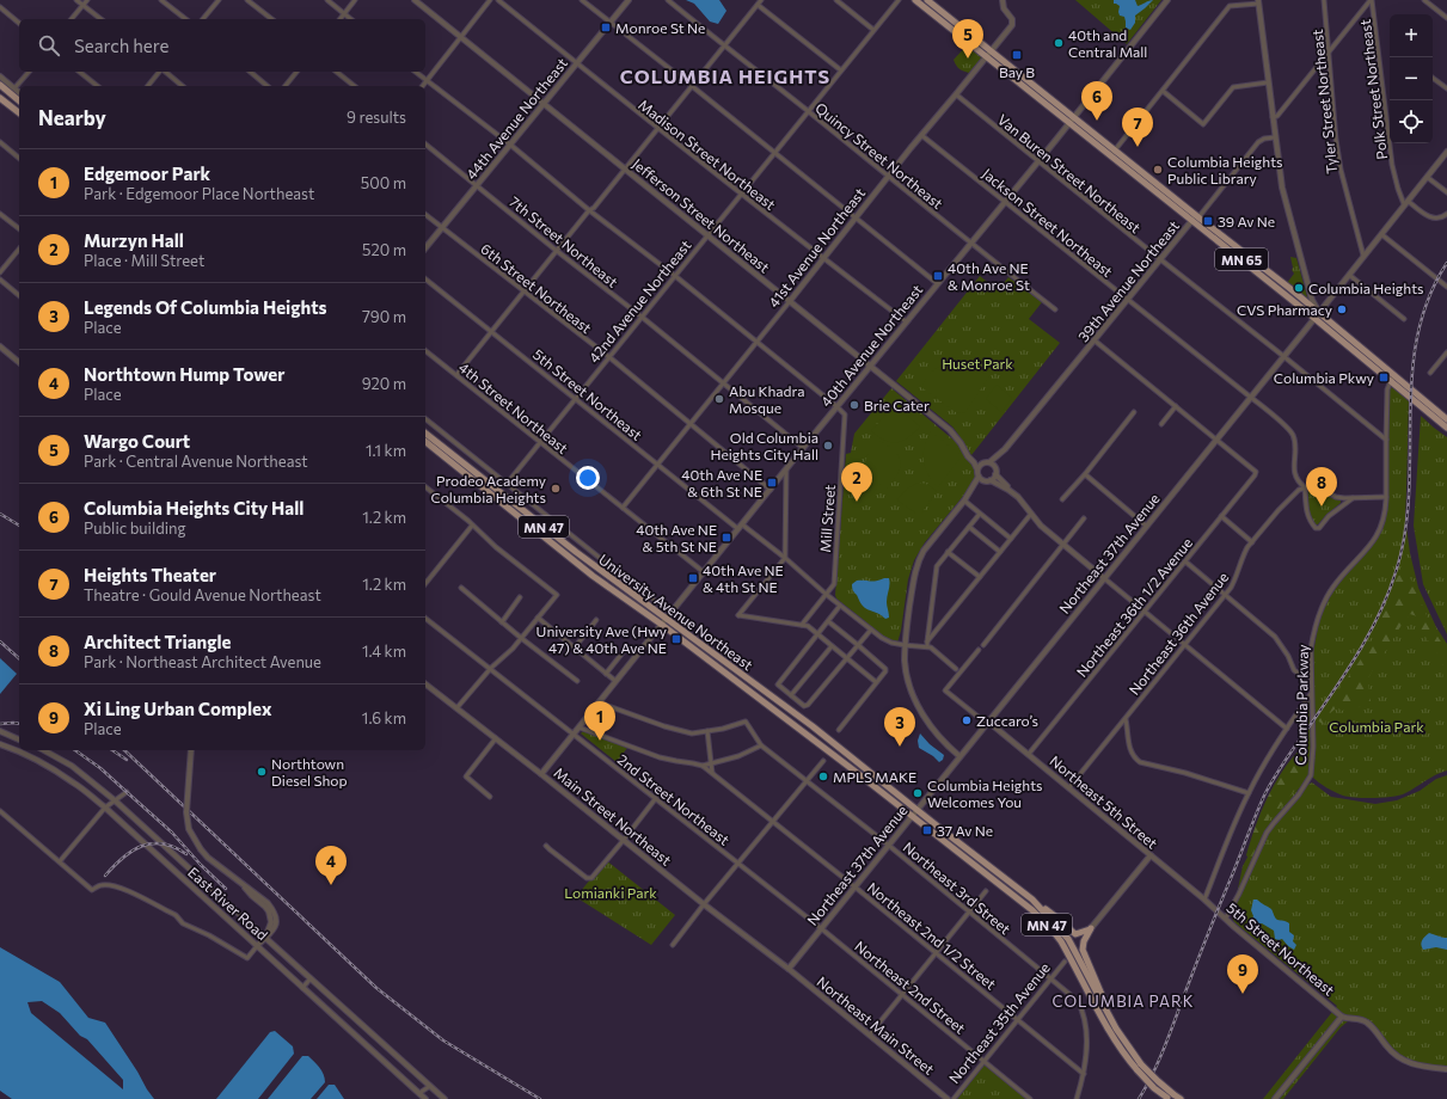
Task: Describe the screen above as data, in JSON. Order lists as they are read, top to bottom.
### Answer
{
  "streets": {
    "main road": ["MN 65", "MN 47", "University Avenue Northeast"],
    "street": [
      "Polk Street Northeast",
      "Tyler Street Northeast",
      "44th Avenue Northeast",
      "Madison Street Northeast",
      "Quincy Street Northeast",
      "Van Buren Street Northeast",
      "Jefferson Street Northeast",
      "Jackson Street Northeast",
      "7th Street Northeast",
      "41st Avenue Northeast",
      "39th Avenue Northeast",
      "6th Street Northeast",
      "42nd Avenue Northeast",
      "40th Avenue Northeast",
      "5th Street Northeast",
      "4th Street Northeast",
      "Mill Street",
      "Northeast 37th Avenue",
      "Northeast 36th 1/2 Avenue",
      "Northeast 36th Avenue",
      "Columbia Parkway",
      "2nd Street Northeast",
      "Northeast 5th Street",
      "Main Street Northeast",
      "Northeast 3rd Street",
      "East River Road",
      "Northeast 2nd 1/2 Street",
      "Northeast 2nd Street",
      "Northeast 35th Avenue",
      "Northeast Main Street"
    ]
  },
  "crossings": [
    ["Polk Street Northeast", "Northeast 37th Avenue"],
    ["Tyler Street Northeast", "Northeast 37th Avenue"],
    ["44th Avenue Northeast", "Madison Street Northeast"],
    ["44th Avenue Northeast", "Jefferson Street Northeast"],
    ["44th Avenue Northeast", "7th Street Northeast"],
    ["44th Avenue Northeast", "6th Street Northeast"],
    ["Madison Street Northeast", "41st Avenue Northeast"],
    ["Madison Street Northeast", "42nd Avenue Northeast"],
    ["Madison Street Northeast", "40th Avenue Northeast"],
    ["Quincy Street Northeast", "41st Avenue Northeast"],
    ["Quincy Street Northeast", "42nd Avenue Northeast"],
    ["Quincy Street Northeast", "40th Avenue Northeast"],
    ["Van Buren Street Northeast", "41st Avenue Northeast"],
    ["Van Buren Street Northeast", "39th Avenue Northeast"],
    ["Van Buren Street Northeast", "40th Avenue Northeast"],
    ["Van Buren Street Northeast", "Northeast 37th Avenue"],
    ["Van Buren Street Northeast", "Columbia Parkway"],
    ["Jefferson Street Northeast", "41st Avenue Northeast"],
    ["Jefferson Street Northeast", "39th Avenue Northeast"],
    ["Jefferson Street Northeast", "42nd Avenue Northeast"],
    ["Jefferson Street Northeast", "40th Avenue Northeast"],
    ["Jackson Street Northeast", "41st Avenue Northeast"],
    ["Jackson Street Northeast", "39th Avenue Northeast"],
    ["Jackson Street Northeast", "40th Avenue Northeast"],
    ["Jackson Street Northeast", "Northeast 37th Avenue"],
    ["Jackson Street Northeast", "Northeast 36th Avenue"],
    ["7th Street Northeast", "41st Avenue Northeast"],
    ["7th Street Northeast", "42nd Avenue Northeast"],
    ["7th Street Northeast", "40th Avenue Northeast"],
    ["41st Avenue Northeast", "MN 65"],
    ["41st Avenue Northeast", "6th Street Northeast"],
    ["41st Avenue Northeast", "5th Street Northeast"],
    ["41st Avenue Northeast", "4th Street Northeast"],
    ["MN 65", "39th Avenue Northeast"],
    ["MN 65", "40th Avenue Northeast"],
    ["MN 65", "Northeast 37th Avenue"],
    ["MN 65", "Columbia Parkway"],
    ["6th Street Northeast", "42nd Avenue Northeast"],
    ["6th Street Northeast", "40th Avenue Northeast"],
    ["42nd Avenue Northeast", "5th Street Northeast"],
    ["42nd Avenue Northeast", "4th Street Northeast"],
    ["42nd Avenue Northeast", "University Avenue Northeast"],
    ["40th Avenue Northeast", "5th Street Northeast"],
    ["40th Avenue Northeast", "4th Street Northeast"],
    ["40th Avenue Northeast", "Mill Street"],
    ["40th Avenue Northeast", "University Avenue Northeast"],
    ["40th Avenue Northeast", "2nd Street Northeast"],
    ["40th Avenue Northeast", "Main Street Northeast"],
    ["5th Street Northeast", "Columbia Parkway"],
    ["5th Street Northeast", "Northeast 5th Street"],
    ["MN 47", "Northeast 37th Avenue"],
    ["MN 47", "University Avenue Northeast"],
    ["Northeast 37th Avenue", "Northeast 36th 1/2 Avenue"],
    ["Northeast 37th Avenue", "University Avenue Northeast"],
    ["Northeast 37th Avenue", "2nd Street Northeast"],
    ["Northeast 37th Avenue", "Northeast 5th Street"],
    ["Northeast 37th Avenue", "Main Street Northeast"],
    ["Northeast 37th Avenue", "Northeast 3rd Street"],
    ["Northeast 37th Avenue", "Northeast 2nd 1/2 Street"],
    ["Northeast 37th Avenue", "Northeast 2nd Street"],
    ["Northeast 37th Avenue", "Northeast Main Street"],
    ["Northeast 36th 1/2 Avenue", "Northeast 5th Street"],
    ["Northeast 36th Avenue", "Northeast 5th Street"],
    ["2nd Street Northeast", "Northeast 2nd Street"],
    ["Main Street Northeast", "Northeast Main Street"],
    ["Northeast 3rd Street", "Northeast 2nd 1/2 Street"],
    ["Northeast 3rd Street", "Northeast 35th Avenue"],
    ["Northeast 2nd 1/2 Street", "Northeast 35th Avenue"],
    ["Northeast 2nd Street", "Northeast 35th Avenue"]
  ],
  "districts": ["COLUMBIA HEIGHTS", "COLUMBIA PARK"],
  "parks": ["Huset Park", "Columbia Park", "Lomianki Park"],
  "places": {
    "transit": [
      "Monroe St Ne",
      "Bay B",
      "39 Av Ne",
      "40th Ave NE & Monroe St",
      "Columbia Pkwy",
      "40th Ave NE & 6th St NE",
      "40th Ave NE & 5th St NE",
      "40th Ave NE & 4th St NE",
      "University Ave (Hwy 47) & 40th Ave NE",
      "37 Av Ne"
    ],
    "other": [
      "40th and Central Mall",
      "Columbia Heights Public Library",
      "Columbia Heights",
      "CVS Pharmacy",
      "Abu Khadra Mosque",
      "Brie Cater",
      "Old Columbia Heights City Hall",
      "Prodeo Academy Columbia Heights",
      "Zuccaro’s",
      "Northtown Diesel Shop",
      "MPLS MAKE",
      "Columbia Heights Welcomes You"
    ]
  },
  "page": {
    "map_buttons": ["+", "−"],
    "pins": [
      "5",
      "6",
      "7",
      "2",
      "8",
      "1",
      "3",
      "4",
      "9"
    ],
    "search": "Search here",
    "heading": ["Nearby", "9 results"],
    "list": [
      {
        "mark": "1",
        "name": "Edgemoor Park",
        "note": "Park · Edgemoor Place Northeast",
        "value": "500 m"
      },
      {
        "mark": "2",
        "name": "Murzyn Hall",
        "note": "Place · Mill Street",
        "value": "520 m"
      },
      {
        "mark": "3",
        "name": "Legends Of Columbia Heights",
        "note": "Place",
        "value": "790 m"
      },
      {
        "mark": "4",
        "name": "Northtown Hump Tower",
        "note": "Place",
        "value": "920 m"
      },
      {
        "mark": "5",
        "name": "Wargo Court",
        "note": "Park · Central Avenue Northeast",
        "value": "1.1 km"
      },
      {
        "mark": "6",
        "name": "Columbia Heights City Hall",
        "note": "Public building",
        "value": "1.2 km"
      },
      {
        "mark": "7",
        "name": "Heights Theater",
        "note": "Theatre · Gould Avenue Northeast",
        "value": "1.2 km"
      },
      {
        "mark": "8",
        "name": "Architect Triangle",
        "note": "Park · Northeast Architect Avenue",
        "value": "1.4 km"
      },
      {
        "mark": "9",
        "name": "Xi Ling Urban Complex",
        "note": "Place",
        "value": "1.6 km"
      }
    ]
  }
}
